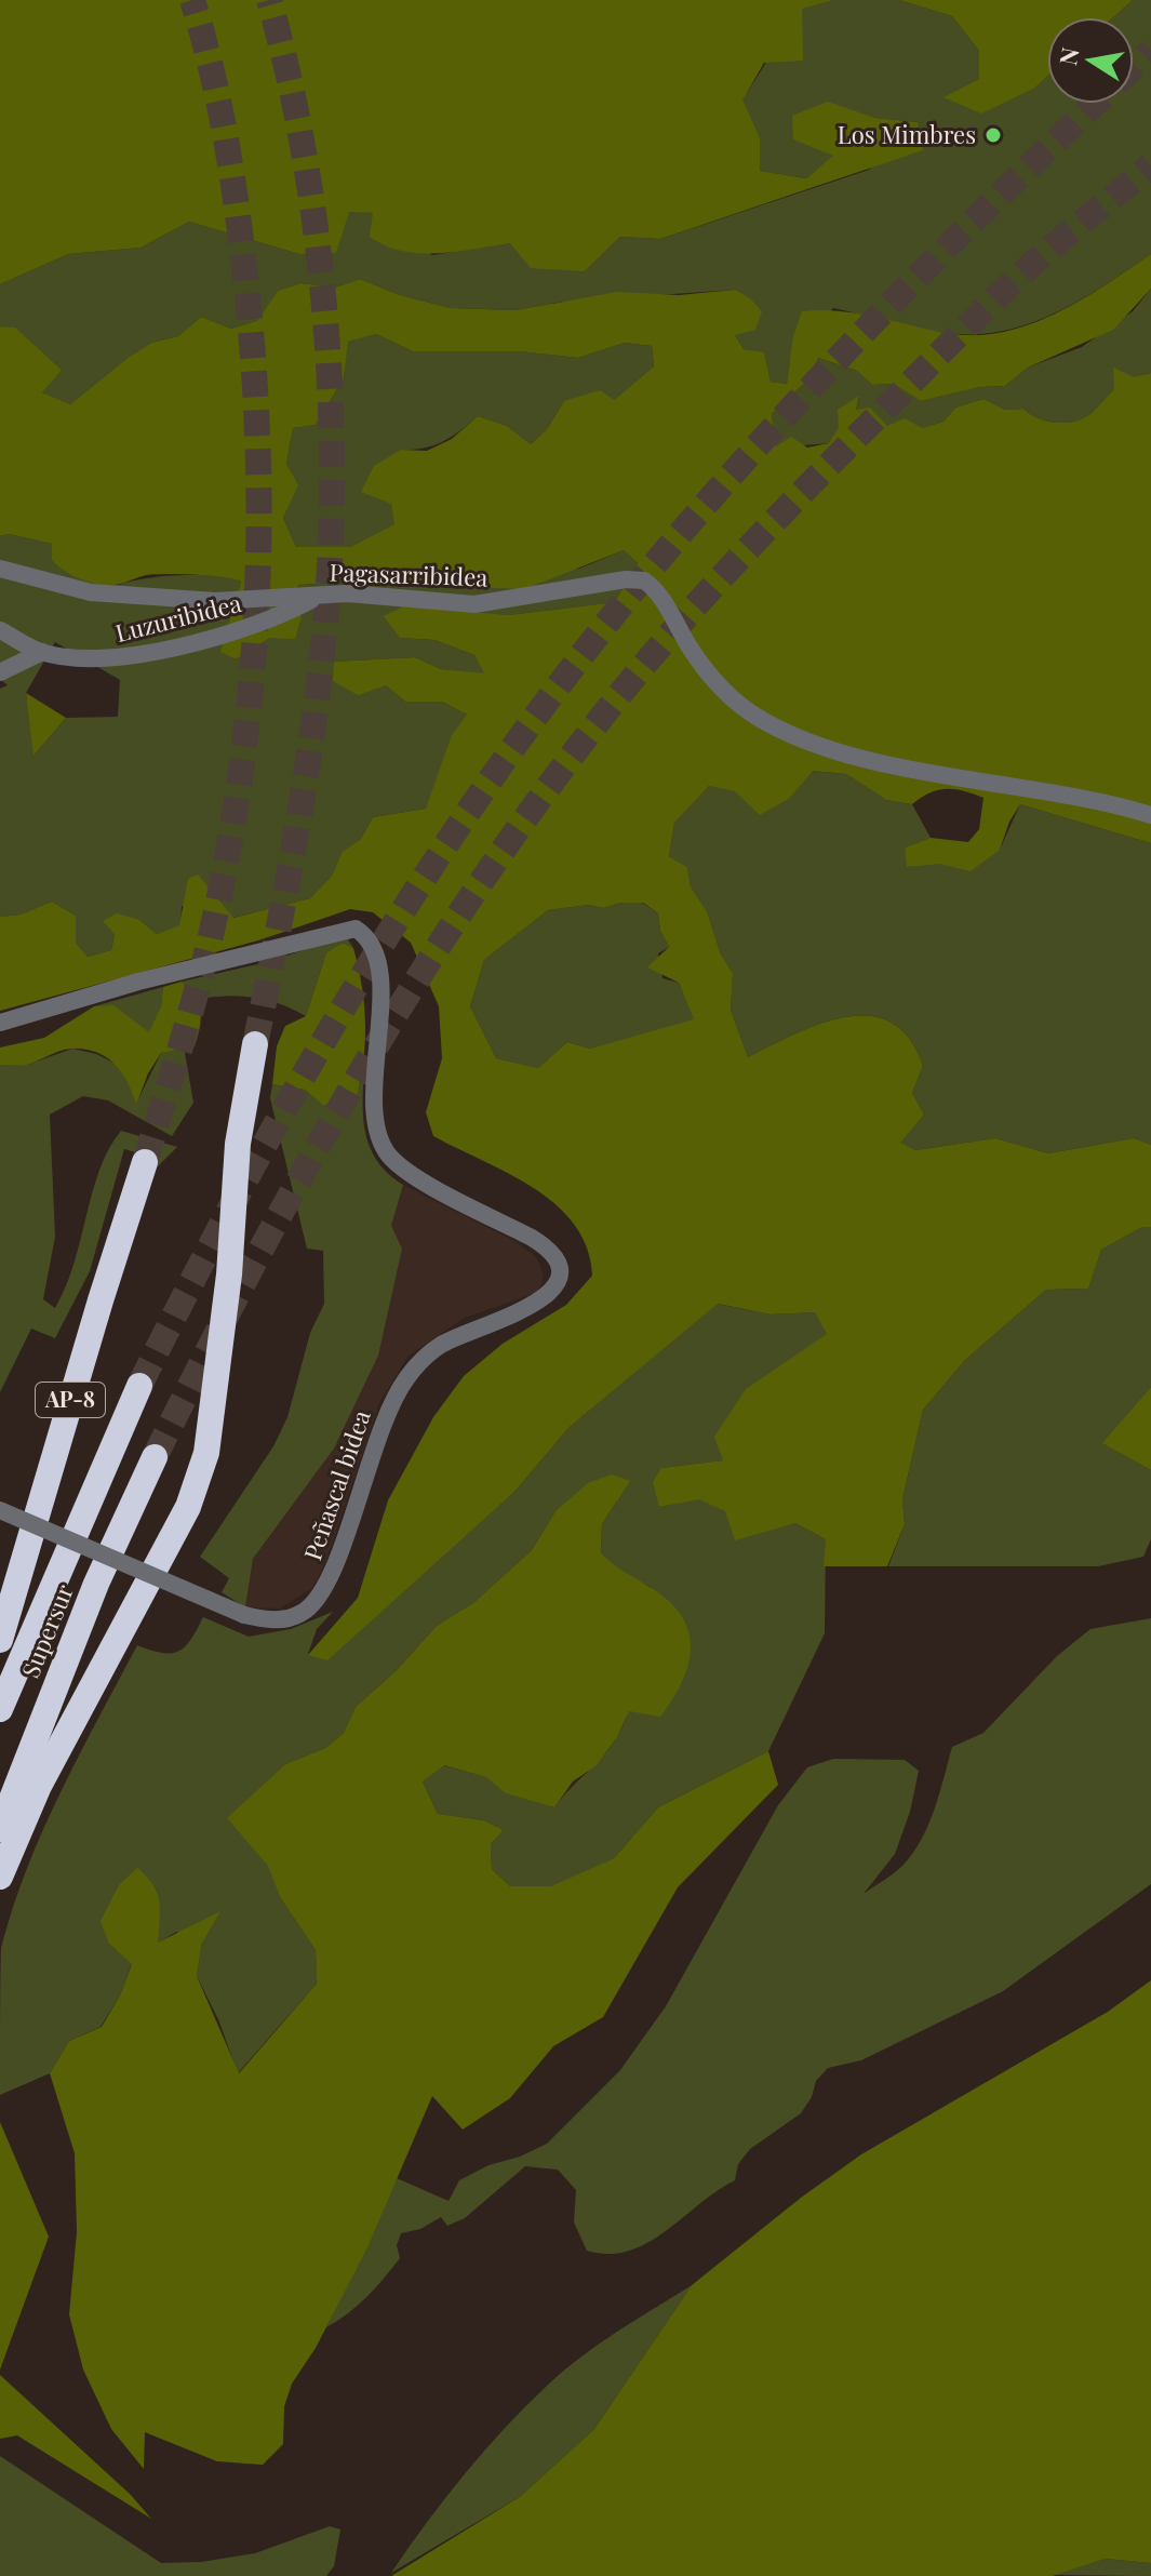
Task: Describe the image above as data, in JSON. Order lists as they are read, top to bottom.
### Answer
{
  "streets": {
    "highway": ["AP-8", "Supersur"],
    "street": ["Pagasarribidea", "Luzuribidea", "Peñascal bidea"]
  },
  "crossings": [
    ["Pagasarribidea", "Luzuribidea"]
  ],
  "places": ["Los Mimbres"],
  "north": "left"
}
